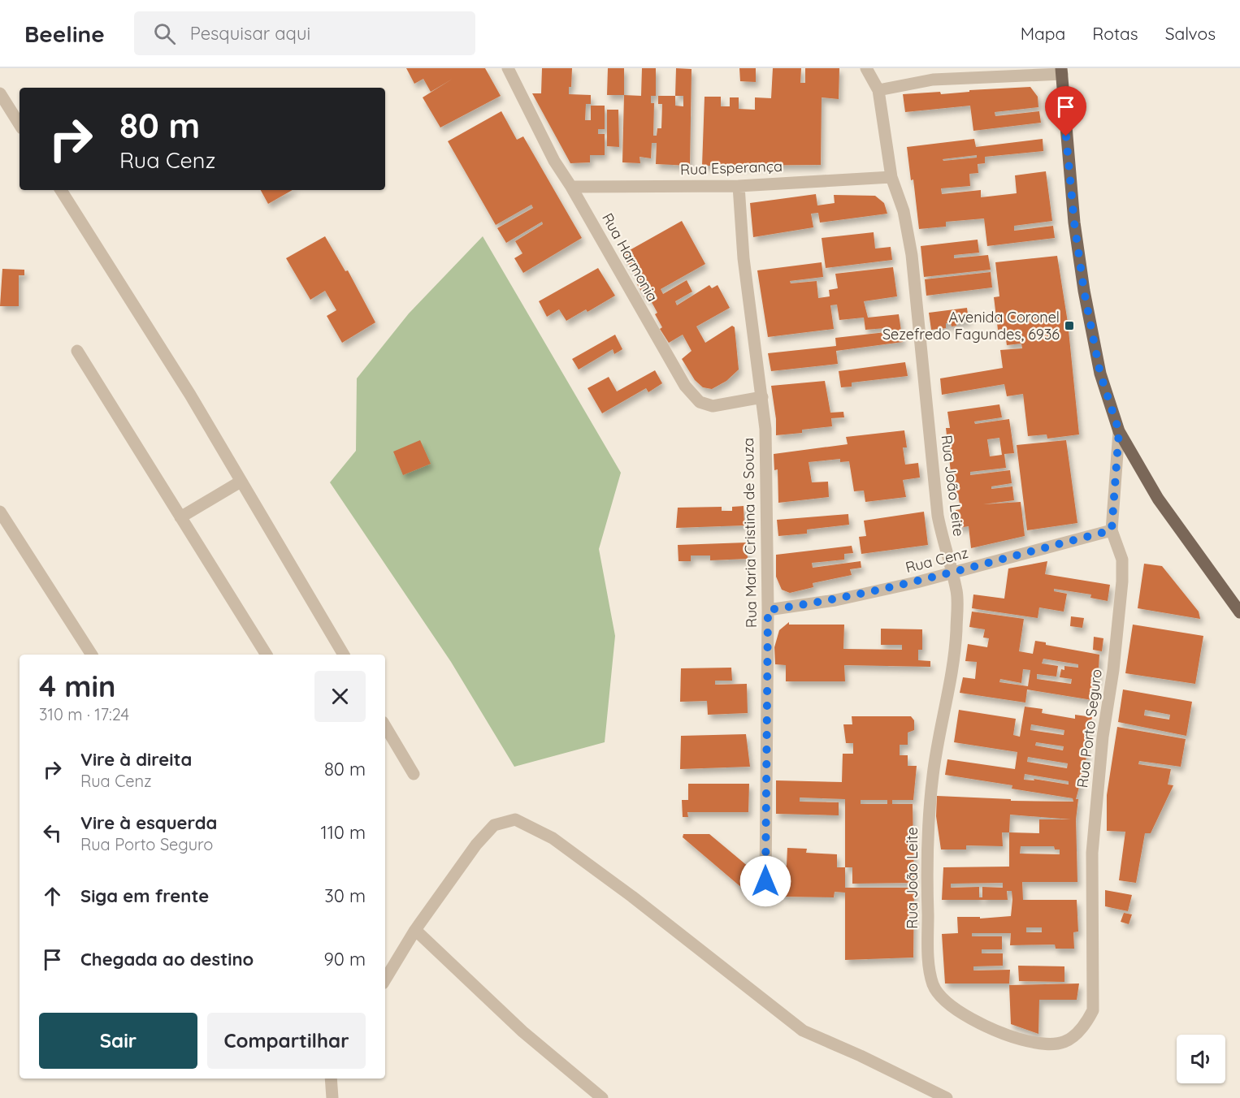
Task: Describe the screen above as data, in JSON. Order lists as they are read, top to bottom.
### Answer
{
  "streets": {
    "street": [
      "Rua Esperança",
      "Rua Harmonia",
      "Rua João Leite",
      "Rua Maria Cristina de Souza",
      "Rua Cenz",
      "Rua Porto Seguro"
    ]
  },
  "crossings": [
    ["Rua Esperança", "Rua Harmonia"],
    ["Rua Esperança", "Rua João Leite"],
    ["Rua Esperança", "Rua Maria Cristina de Souza"],
    ["Rua Harmonia", "Rua Maria Cristina de Souza"],
    ["Rua João Leite", "Rua Cenz"],
    ["Rua João Leite", "Rua Porto Seguro"],
    ["Rua Maria Cristina de Souza", "Rua Cenz"],
    ["Rua Cenz", "Rua Porto Seguro"]
  ],
  "places": {
    "transit": ["Avenida Coronel Sezefredo Fagundes, 6936"]
  },
  "page": {
    "header": "Beeline",
    "search": "Pesquisar aqui",
    "nav": ["Mapa", "Rotas", "Salvos"],
    "turn": ["80 m", "Rua Cenz"],
    "heading": ["4 min", "310 m · 17:24"],
    "list": [
      {
        "name": "Vire à direita",
        "note": "Rua Cenz",
        "value": "80 m"
      },
      {
        "name": "Vire à esquerda",
        "note": "Rua Porto Seguro",
        "value": "110 m"
      },
      {
        "name": "Siga em frente",
        "value": "30 m"
      },
      {
        "name": "Chegada ao destino",
        "value": "90 m"
      }
    ],
    "buttons": ["Sair", "Compartilhar"]
  }
}
